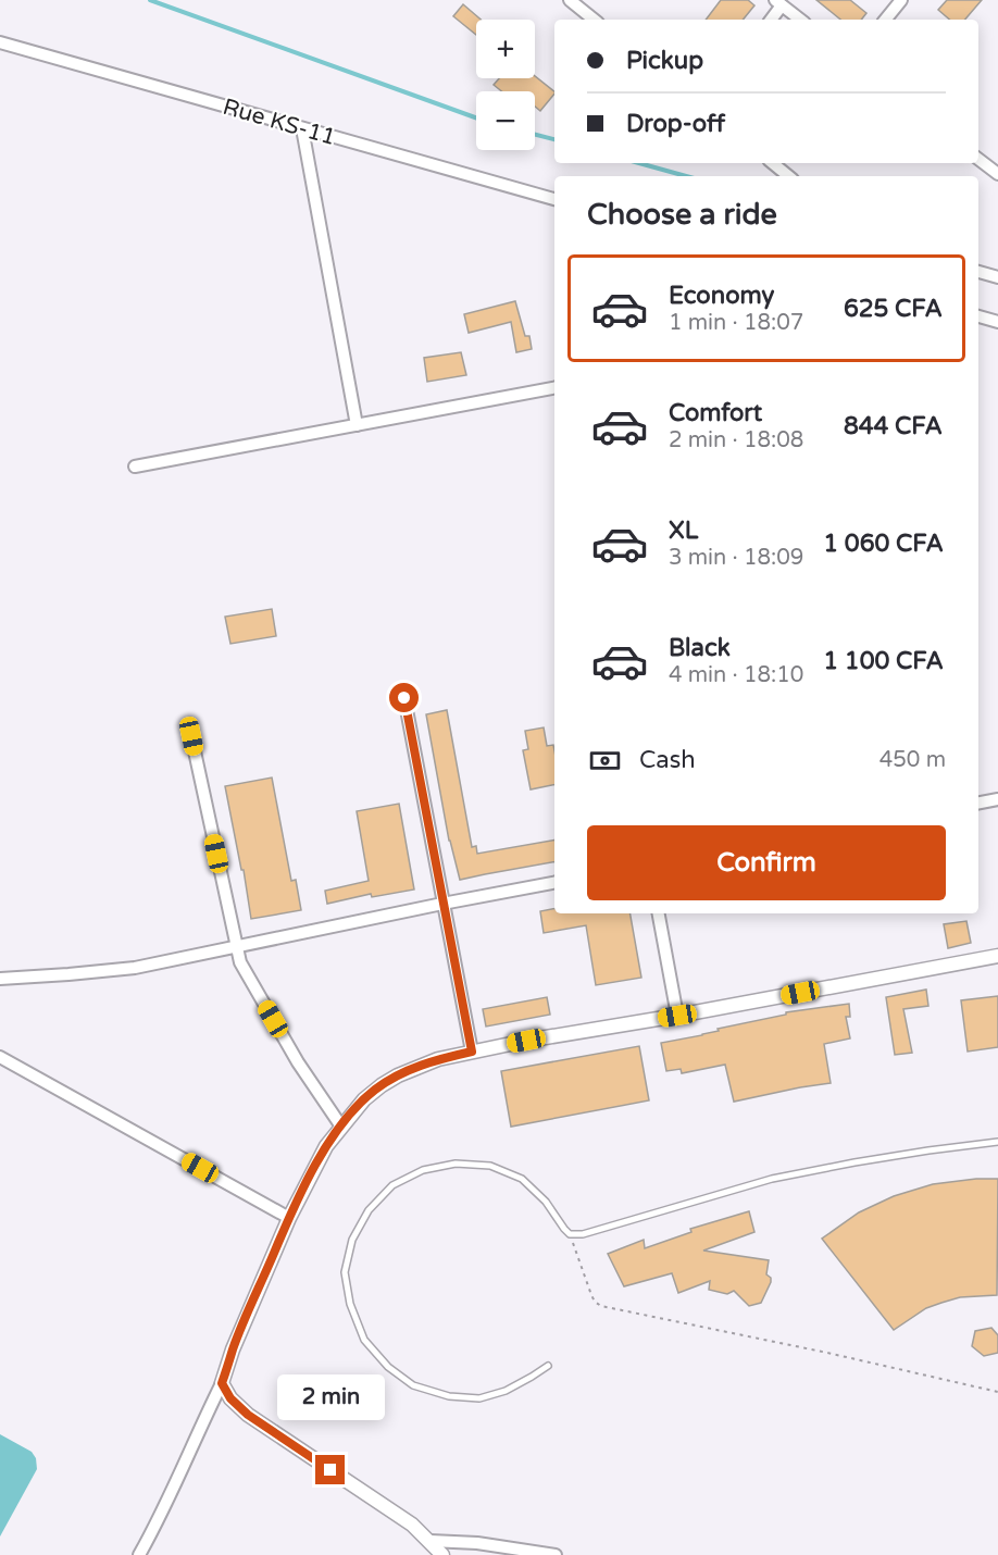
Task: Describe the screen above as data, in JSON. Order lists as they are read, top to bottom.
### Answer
{
  "streets": {
    "street": ["Rue KS-11"]
  },
  "page": {
    "map_buttons": ["+", "−"],
    "banner": ["Pickup", "Drop-off"],
    "heading": "Choose a ride",
    "list": [
      {
        "name": "Economy",
        "note": "1 min · 18:07",
        "value": "625 CFA"
      },
      {
        "name": "Comfort",
        "note": "2 min · 18:08",
        "value": "844 CFA"
      },
      {
        "name": "XL",
        "note": "3 min · 18:09",
        "value": "1 060 CFA"
      },
      {
        "name": "Black",
        "note": "4 min · 18:10",
        "value": "1 100 CFA"
      }
    ],
    "pay": ["Cash", "450 m"],
    "buttons": "Confirm",
    "bubble": "2 min"
  }
}
